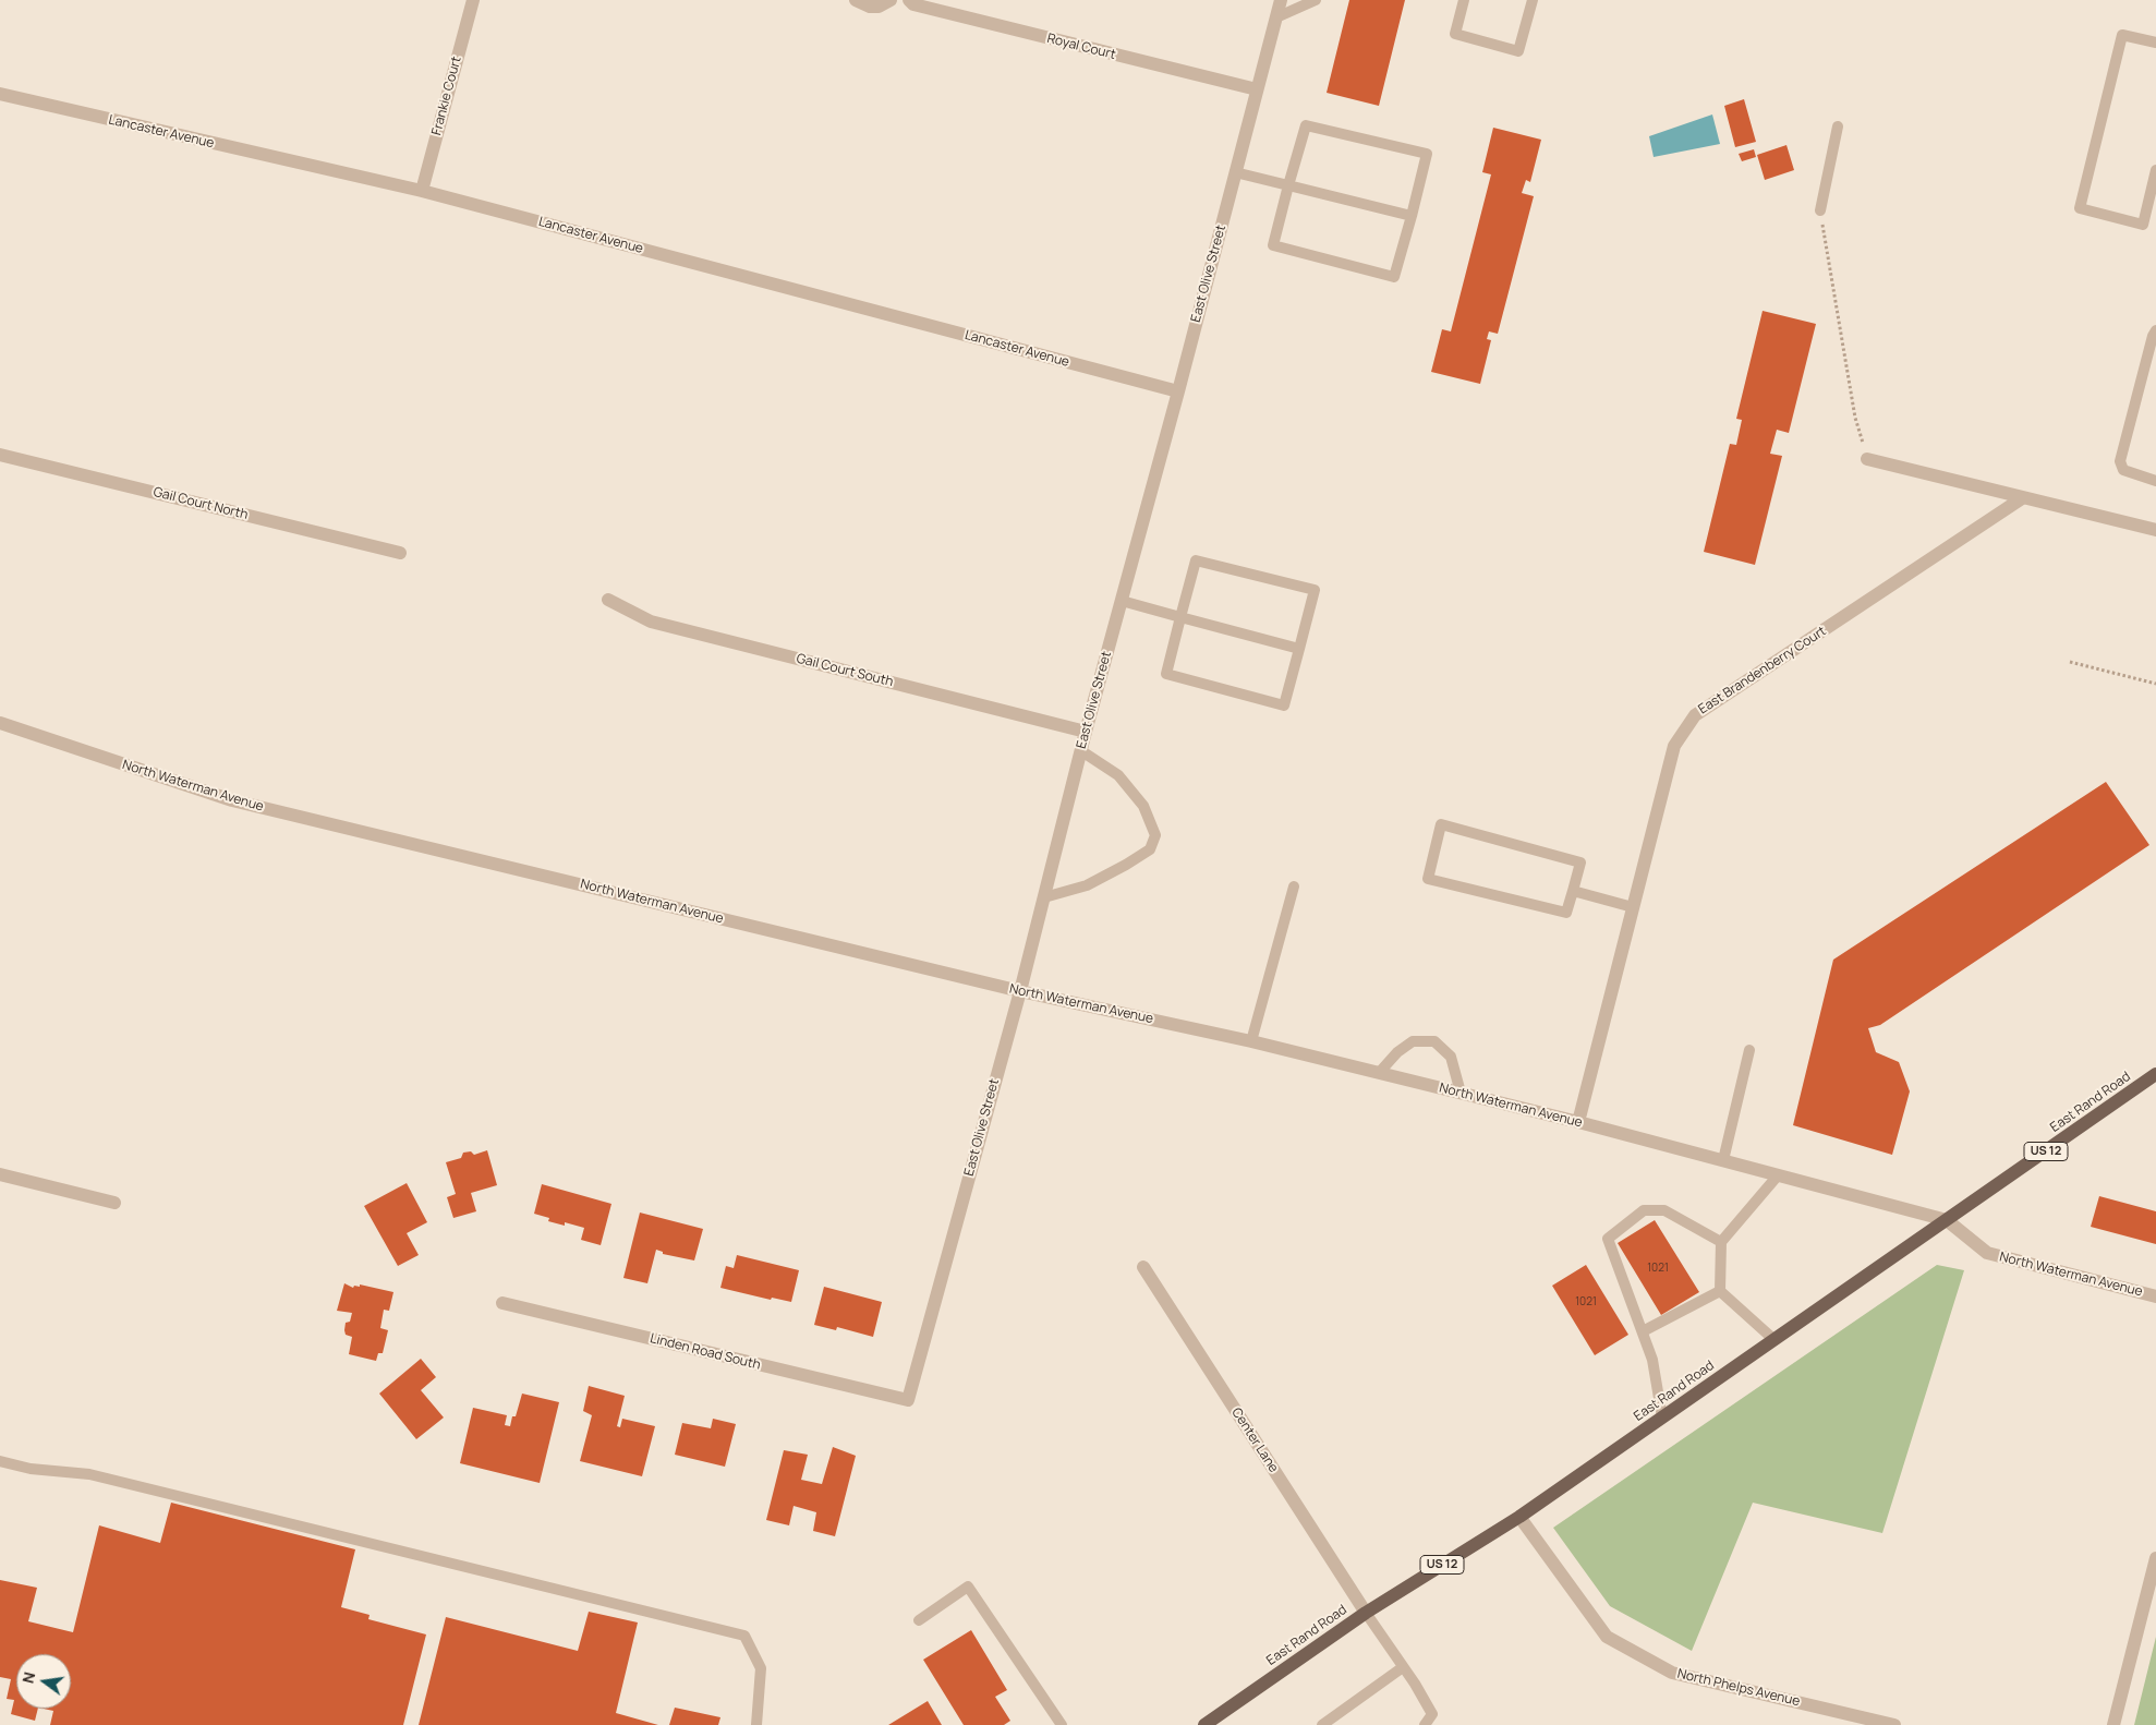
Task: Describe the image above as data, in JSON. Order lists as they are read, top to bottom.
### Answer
{
  "streets": {
    "main road": ["East Rand Road", "US 12"],
    "street": [
      "Royal Court",
      "Frankie Court",
      "Lancaster Avenue",
      "East Olive Street",
      "Gail Court North",
      "Gail Court South",
      "East Brandenberry Court",
      "North Waterman Avenue",
      "Linden Road South",
      "Center Lane",
      "North Phelps Avenue"
    ]
  },
  "crossings": [
    ["Royal Court", "East Olive Street"],
    ["Frankie Court", "Lancaster Avenue"],
    ["Lancaster Avenue", "East Olive Street"],
    ["East Olive Street", "Gail Court South"],
    ["East Olive Street", "North Waterman Avenue"],
    ["East Olive Street", "Linden Road South"],
    ["East Brandenberry Court", "North Waterman Avenue"],
    ["North Waterman Avenue", "East Rand Road"],
    ["East Rand Road", "Center Lane"],
    ["East Rand Road", "North Phelps Avenue"]
  ],
  "house_numbers": ["1021", "1021"],
  "north": "left"
}
